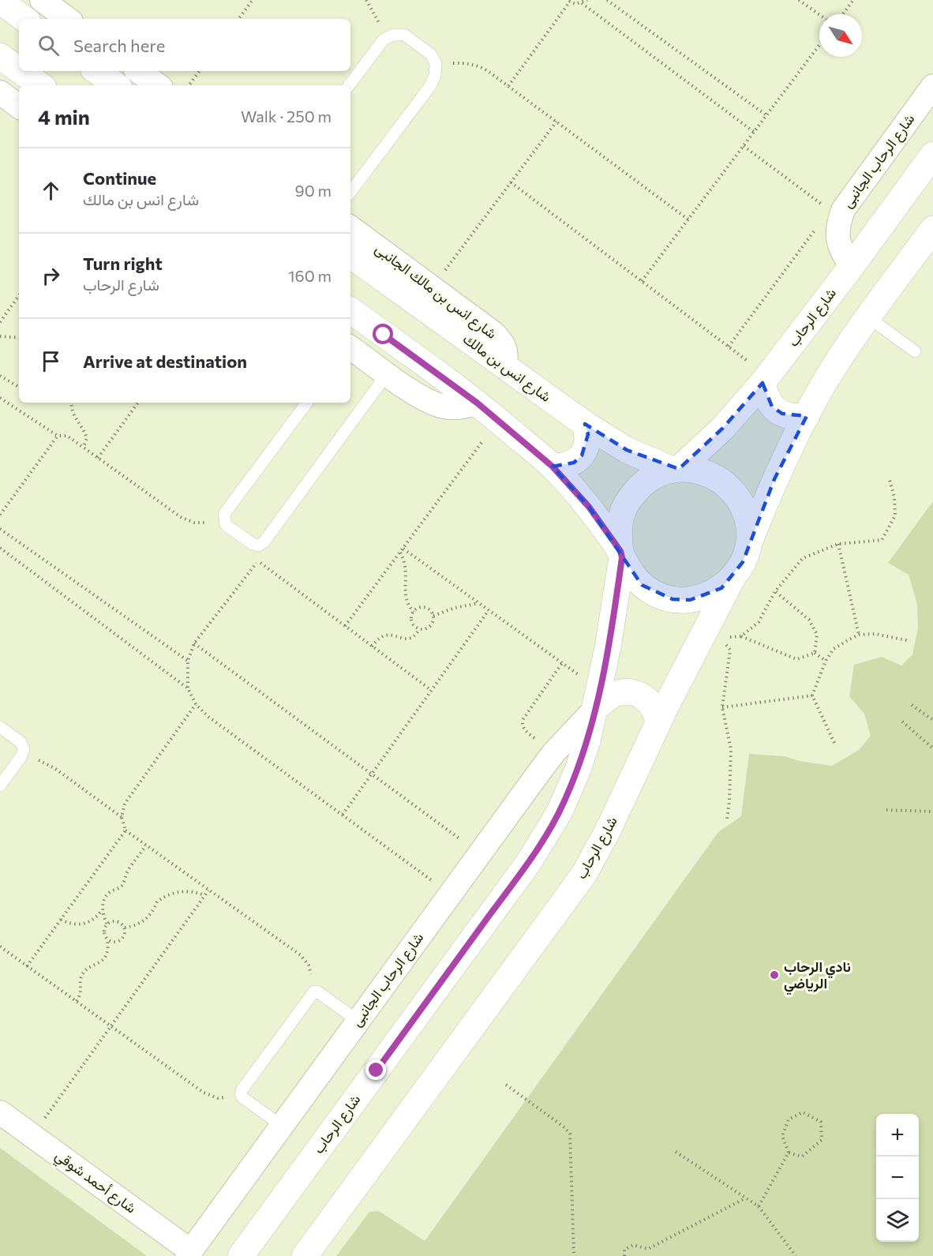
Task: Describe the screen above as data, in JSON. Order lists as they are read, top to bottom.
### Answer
{
  "streets": {
    "street": [
      "شارع الرحاب الجانبى",
      "شارع انس بن مالك الجانبى",
      "شارع الرحاب",
      "شارع انس بن مالك",
      "شارع أحمد شوقي"
    ]
  },
  "crossings": [
    ["شارع الرحاب الجانبى", "شارع الرحاب"],
    ["شارع الرحاب الجانبى", "شارع أحمد شوقي"],
    ["شارع انس بن مالك الجانبى", "شارع انس بن مالك"],
    ["شارع الرحاب", "شارع انس بن مالك"]
  ],
  "places": ["نادي الرحاب الرياضي"],
  "north": "bottom right",
  "page": {
    "search": "Search here",
    "heading": ["4 min", "Walk · 250 m"],
    "list": [
      ["Continue", "شارع انس بن مالك", "90 m"],
      ["Turn right", "شارع الرحاب", "160 m"],
      "Arrive at destination"
    ],
    "map_buttons": ["+", "−"]
  }
}
